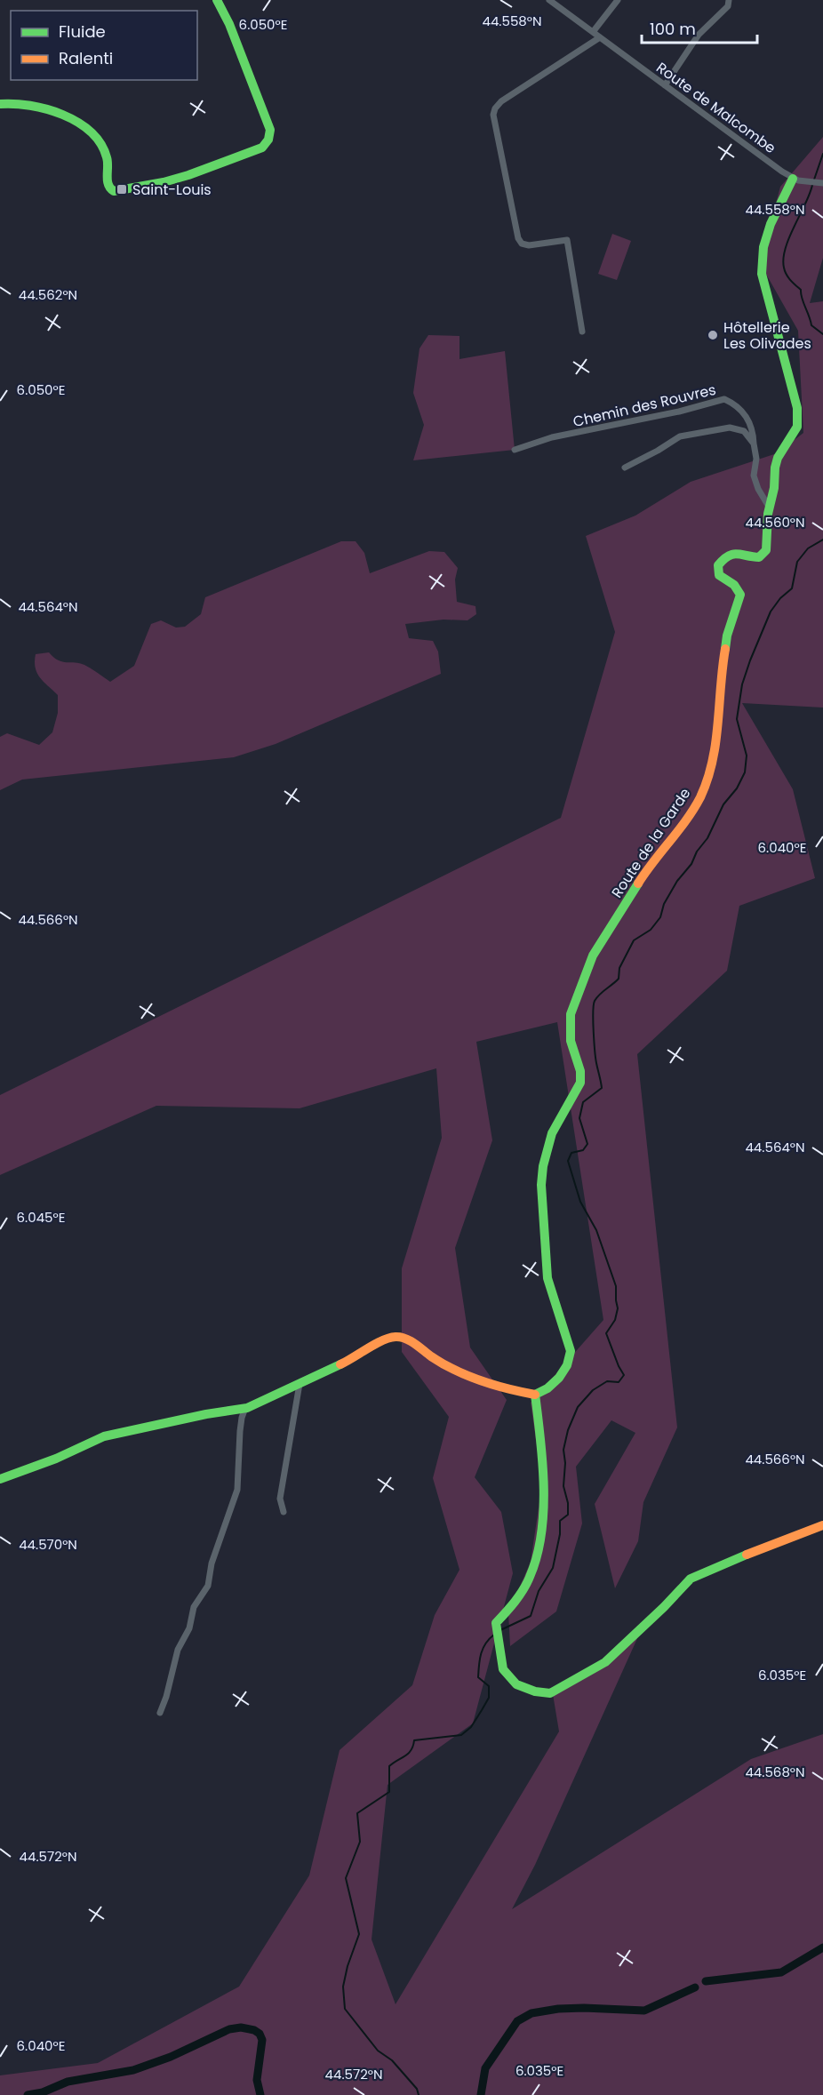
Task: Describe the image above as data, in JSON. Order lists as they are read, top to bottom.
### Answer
{
  "streets": {
    "street": ["Route de Malcombe", "Chemin des Rouvres", "Route de la Garde"]
  },
  "crossings": [
    ["Route de Malcombe", "Route de la Garde"]
  ],
  "places": {
    "transit": ["Saint-Louis"],
    "other": ["Hôtellerie Les Olivades"]
  },
  "legend": ["Fluide", "Ralenti"],
  "scale_bar": "100 m",
  "coordinates": [
    "44.558°N",
    "6.050°E",
    "44.562°N",
    "44.560°N",
    "44.564°N",
    "6.040°E",
    "44.566°N",
    "6.045°E",
    "44.570°N",
    "6.035°E",
    "44.568°N",
    "44.572°N"
  ]
}
